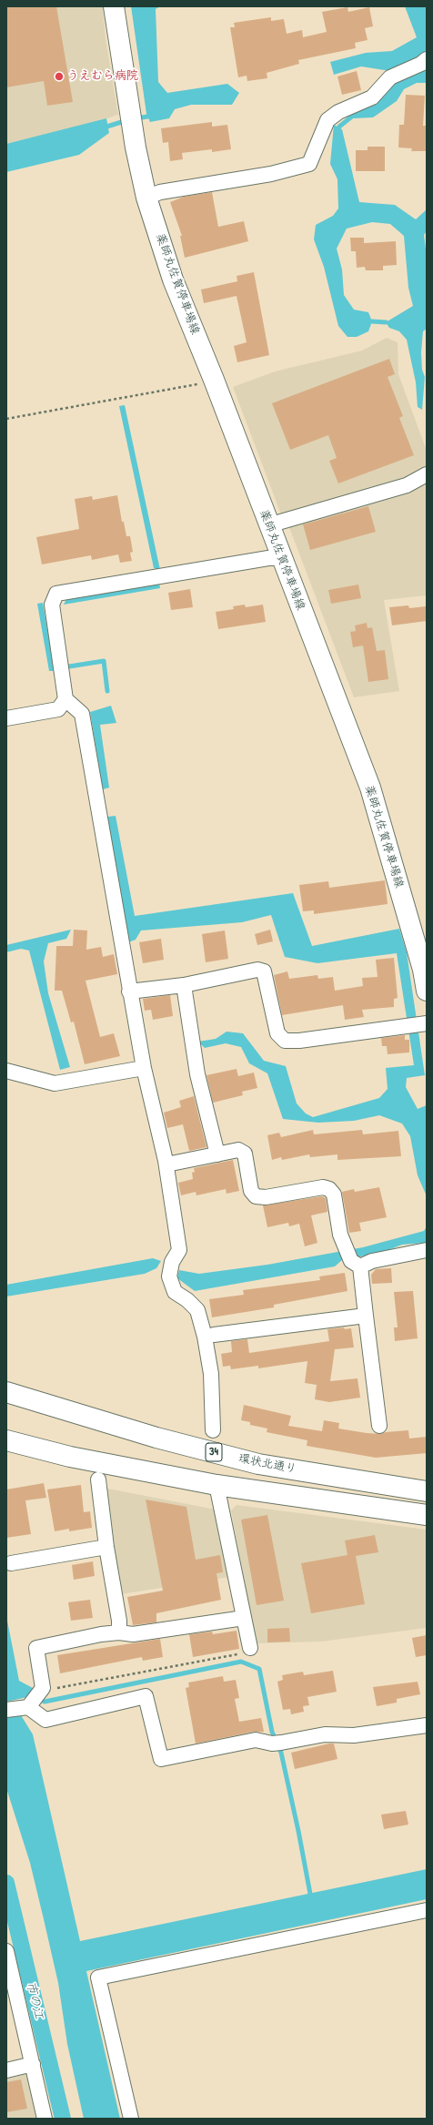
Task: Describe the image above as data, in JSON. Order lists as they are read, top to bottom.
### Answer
{
  "streets": {
    "main road": ["薬師丸佐賀停車場線", "34", "環状北通り"]
  },
  "water": ["市の江"],
  "places": ["うえむら病院"]
}
